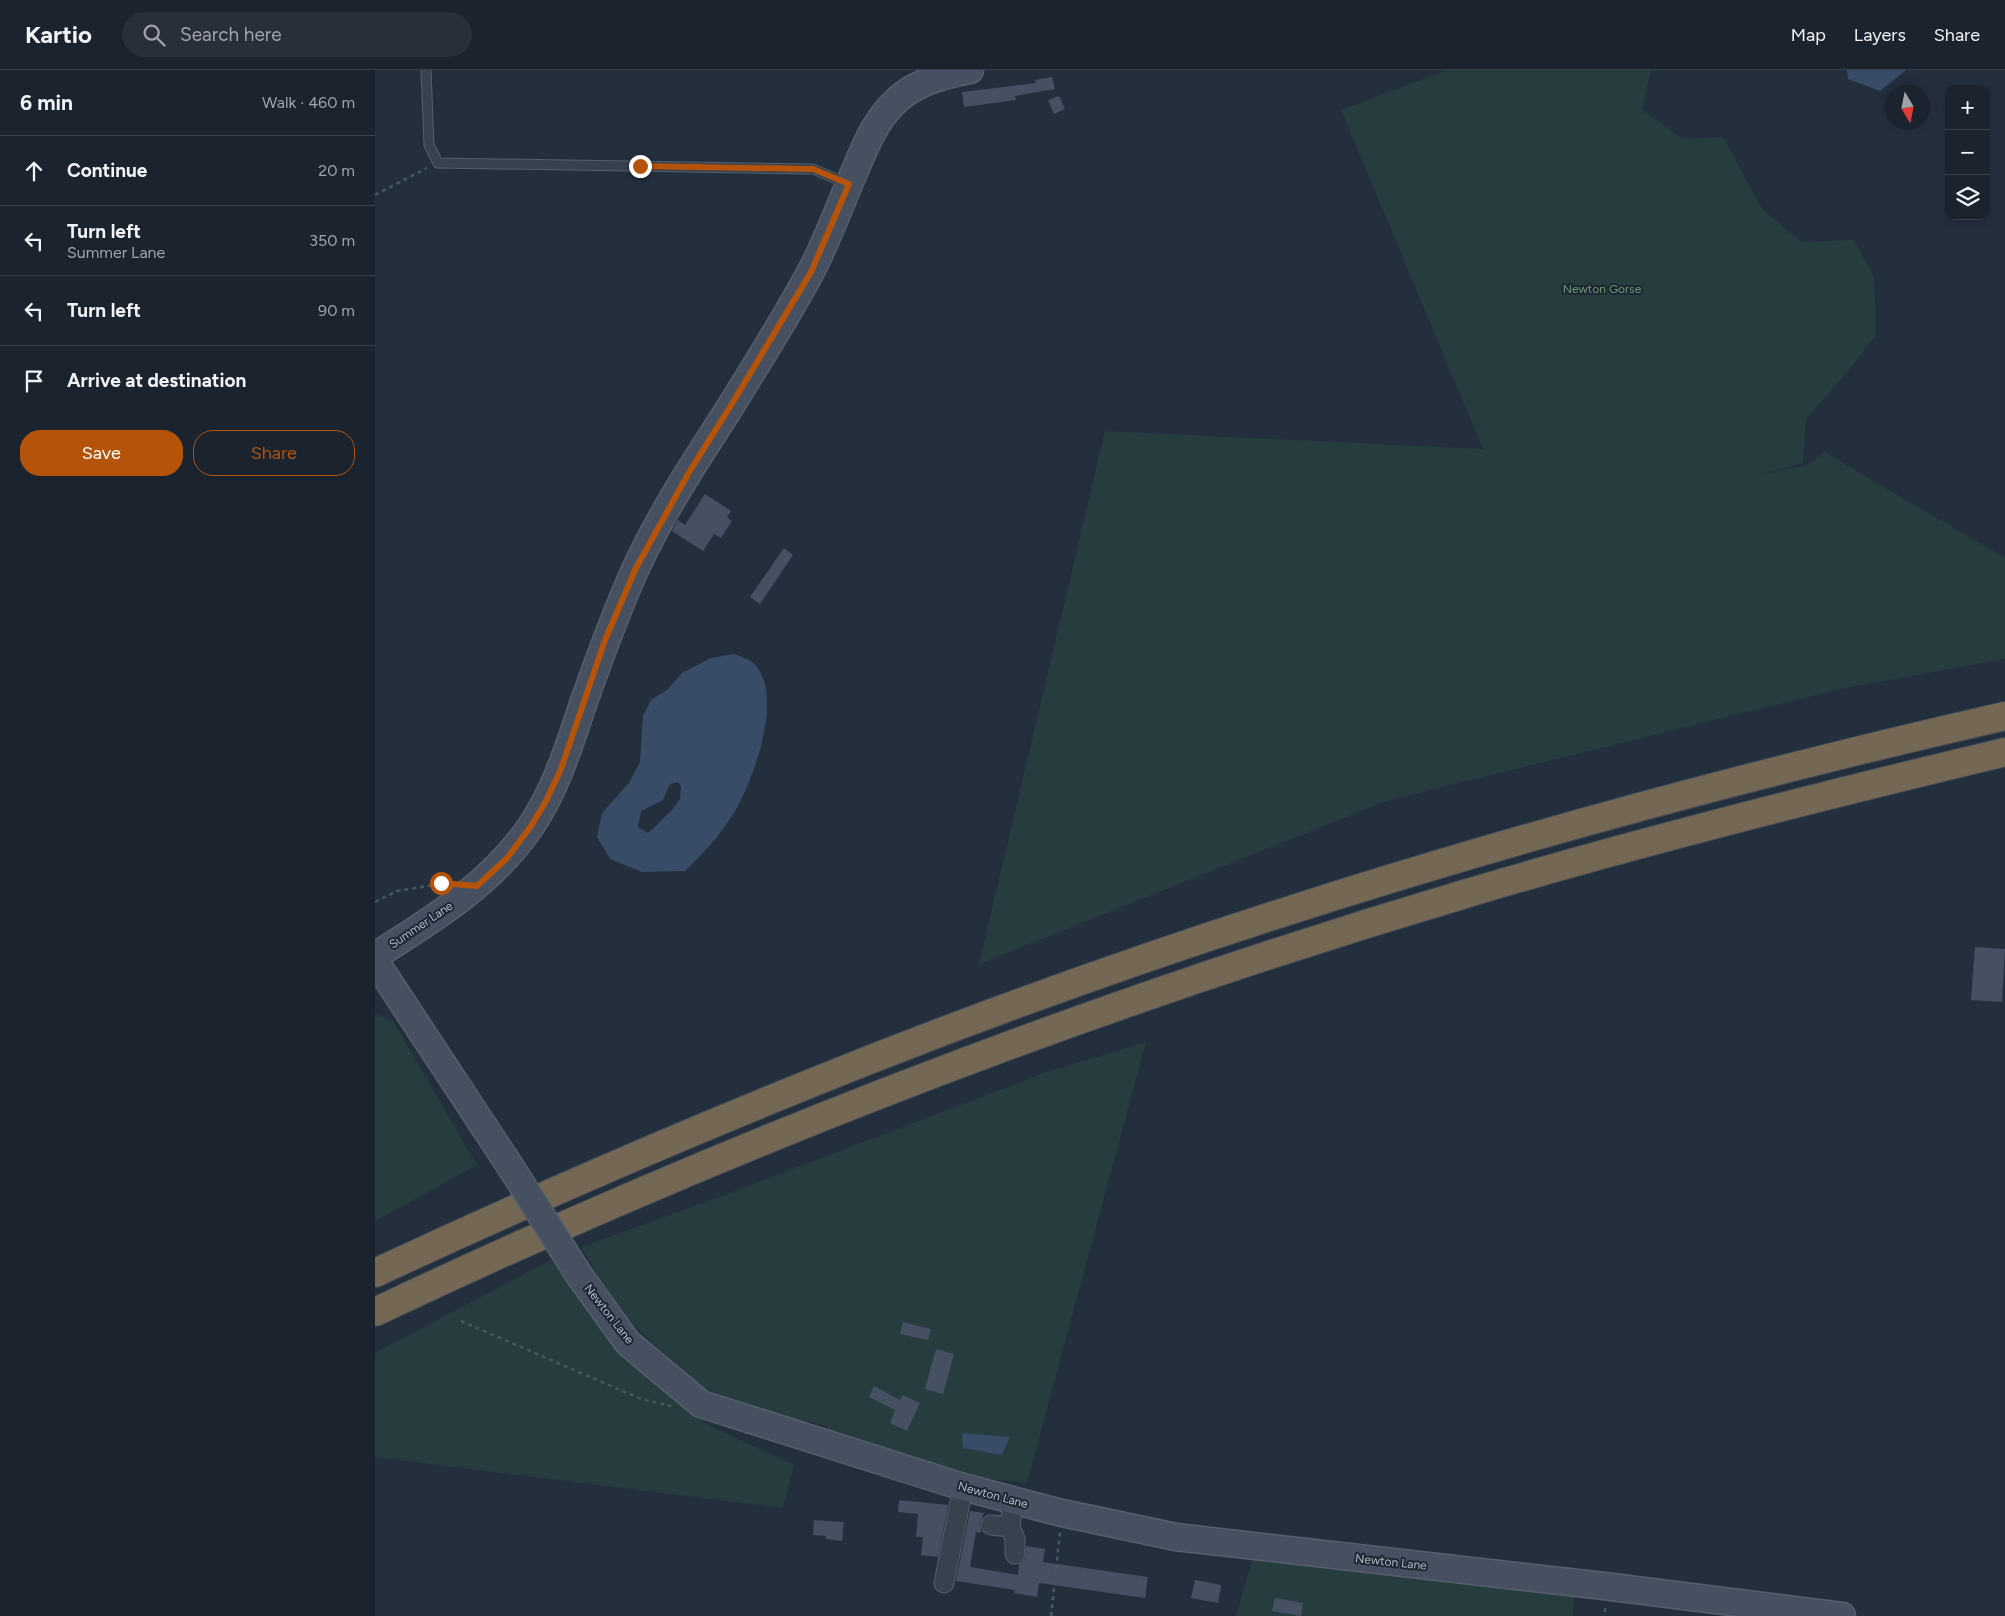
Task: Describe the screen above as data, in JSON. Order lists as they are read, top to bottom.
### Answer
{
  "streets": {
    "street": ["Summer Lane", "Newton Lane"]
  },
  "parks": ["Newton Gorse"],
  "north": "bottom",
  "page": {
    "header": "Kartio",
    "search": "Search here",
    "nav": ["Map", "Layers", "Share"],
    "heading": ["6 min", "Walk · 460 m"],
    "map_buttons": ["+", "−"],
    "list": [
      ["Continue", "20 m"],
      ["Turn left", "Summer Lane", "350 m"],
      ["Turn left", "90 m"],
      "Arrive at destination"
    ],
    "buttons": ["Save", "Share"]
  }
}
